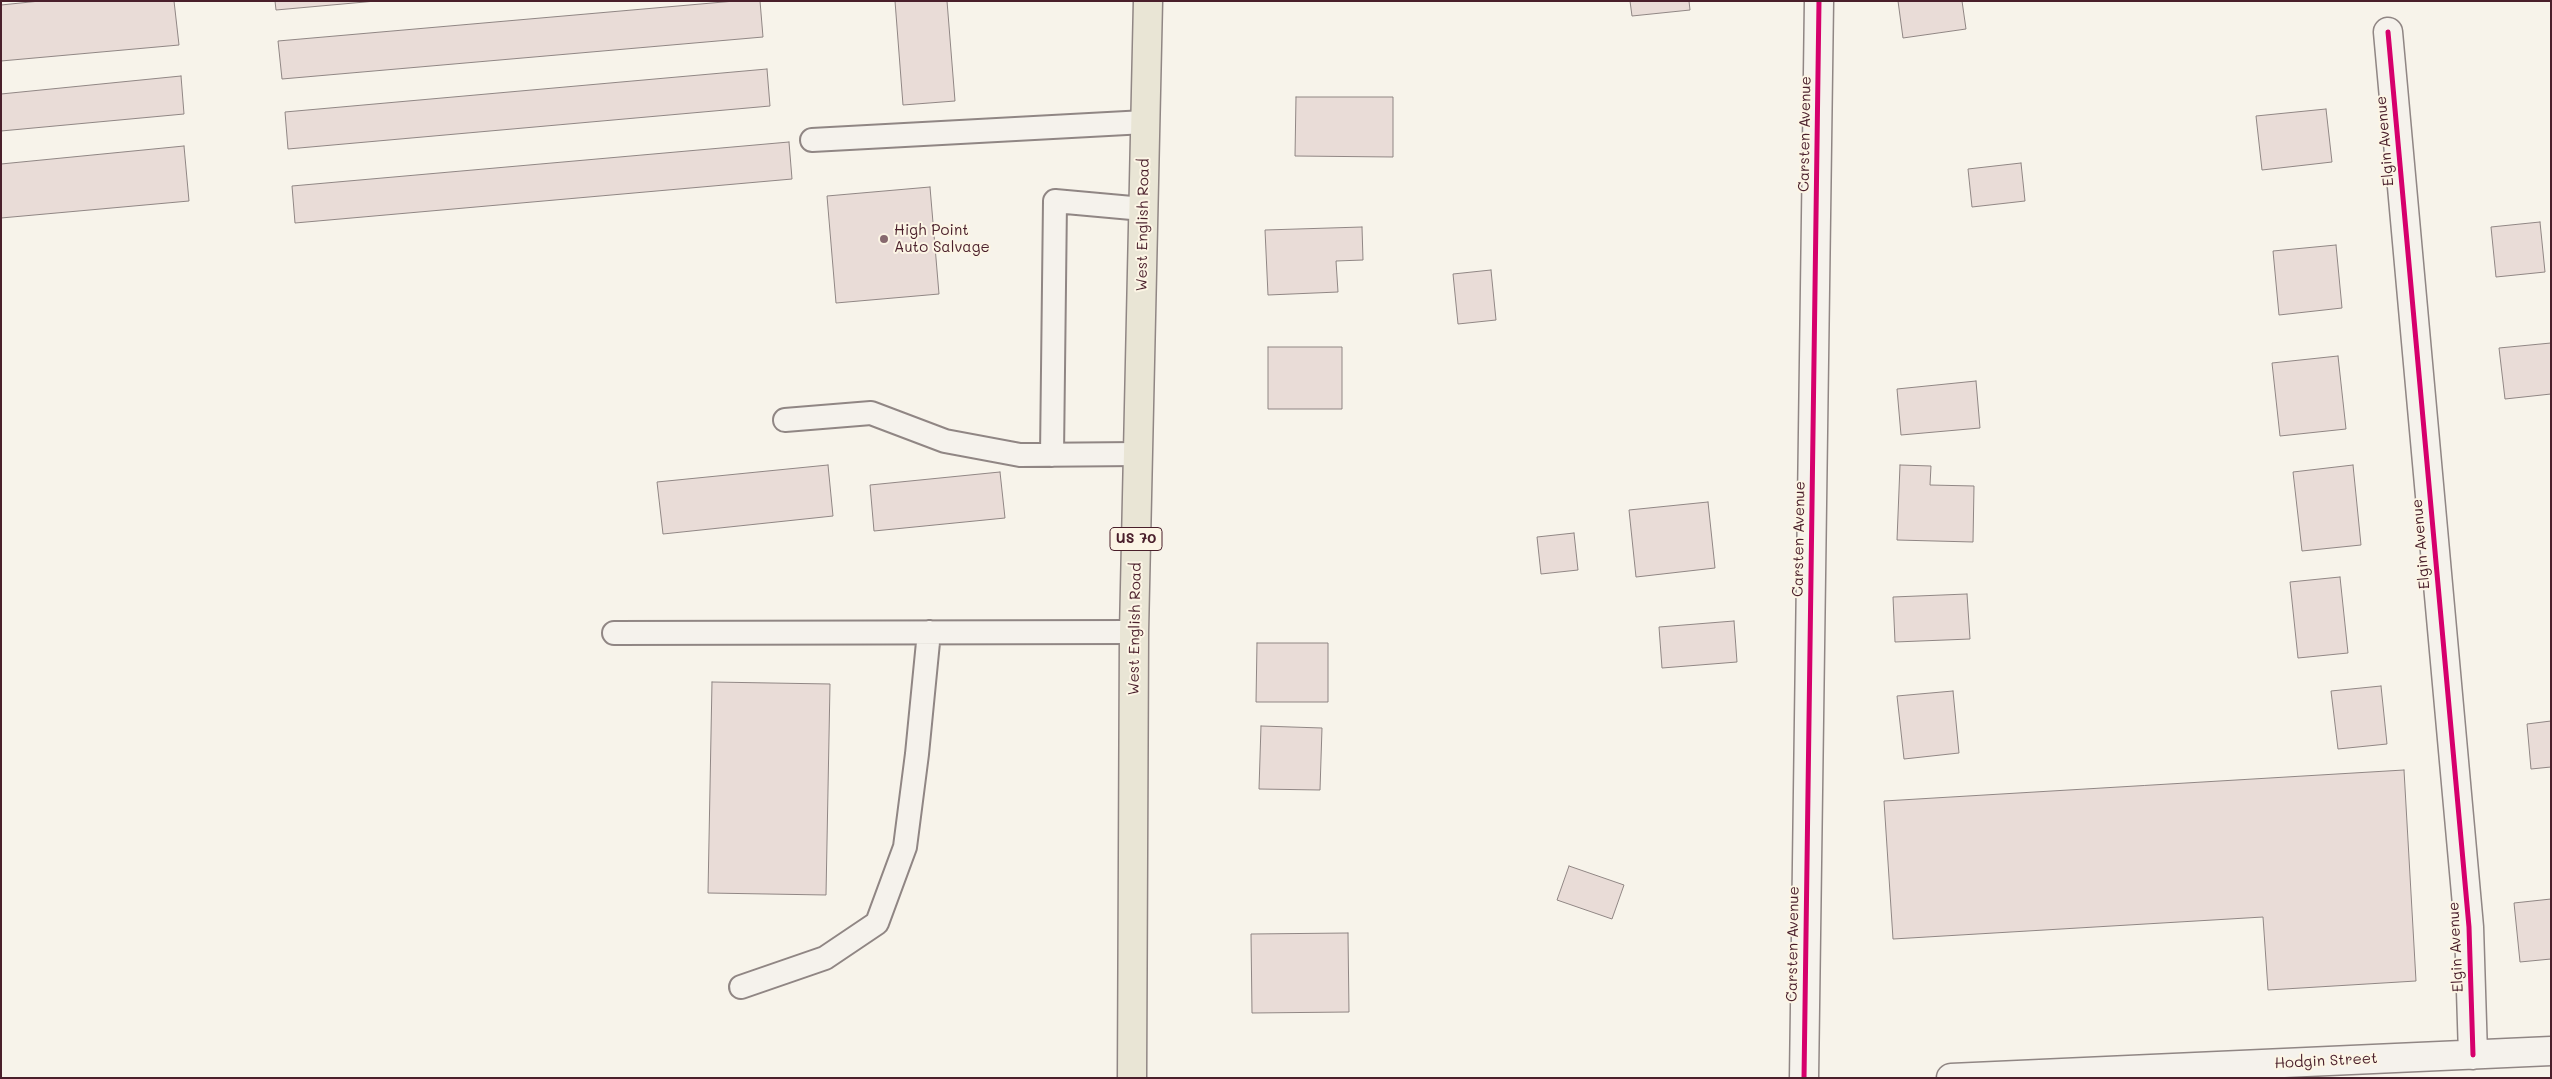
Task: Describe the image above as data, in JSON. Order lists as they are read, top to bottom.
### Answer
{
  "streets": {
    "main road": ["West English Road", "US 70"],
    "street": ["Carsten Avenue", "Elgin Avenue", "Hodgin Street"]
  },
  "crossings": [
    ["Elgin Avenue", "Hodgin Street"]
  ],
  "places": ["High Point Auto Salvage"]
}
